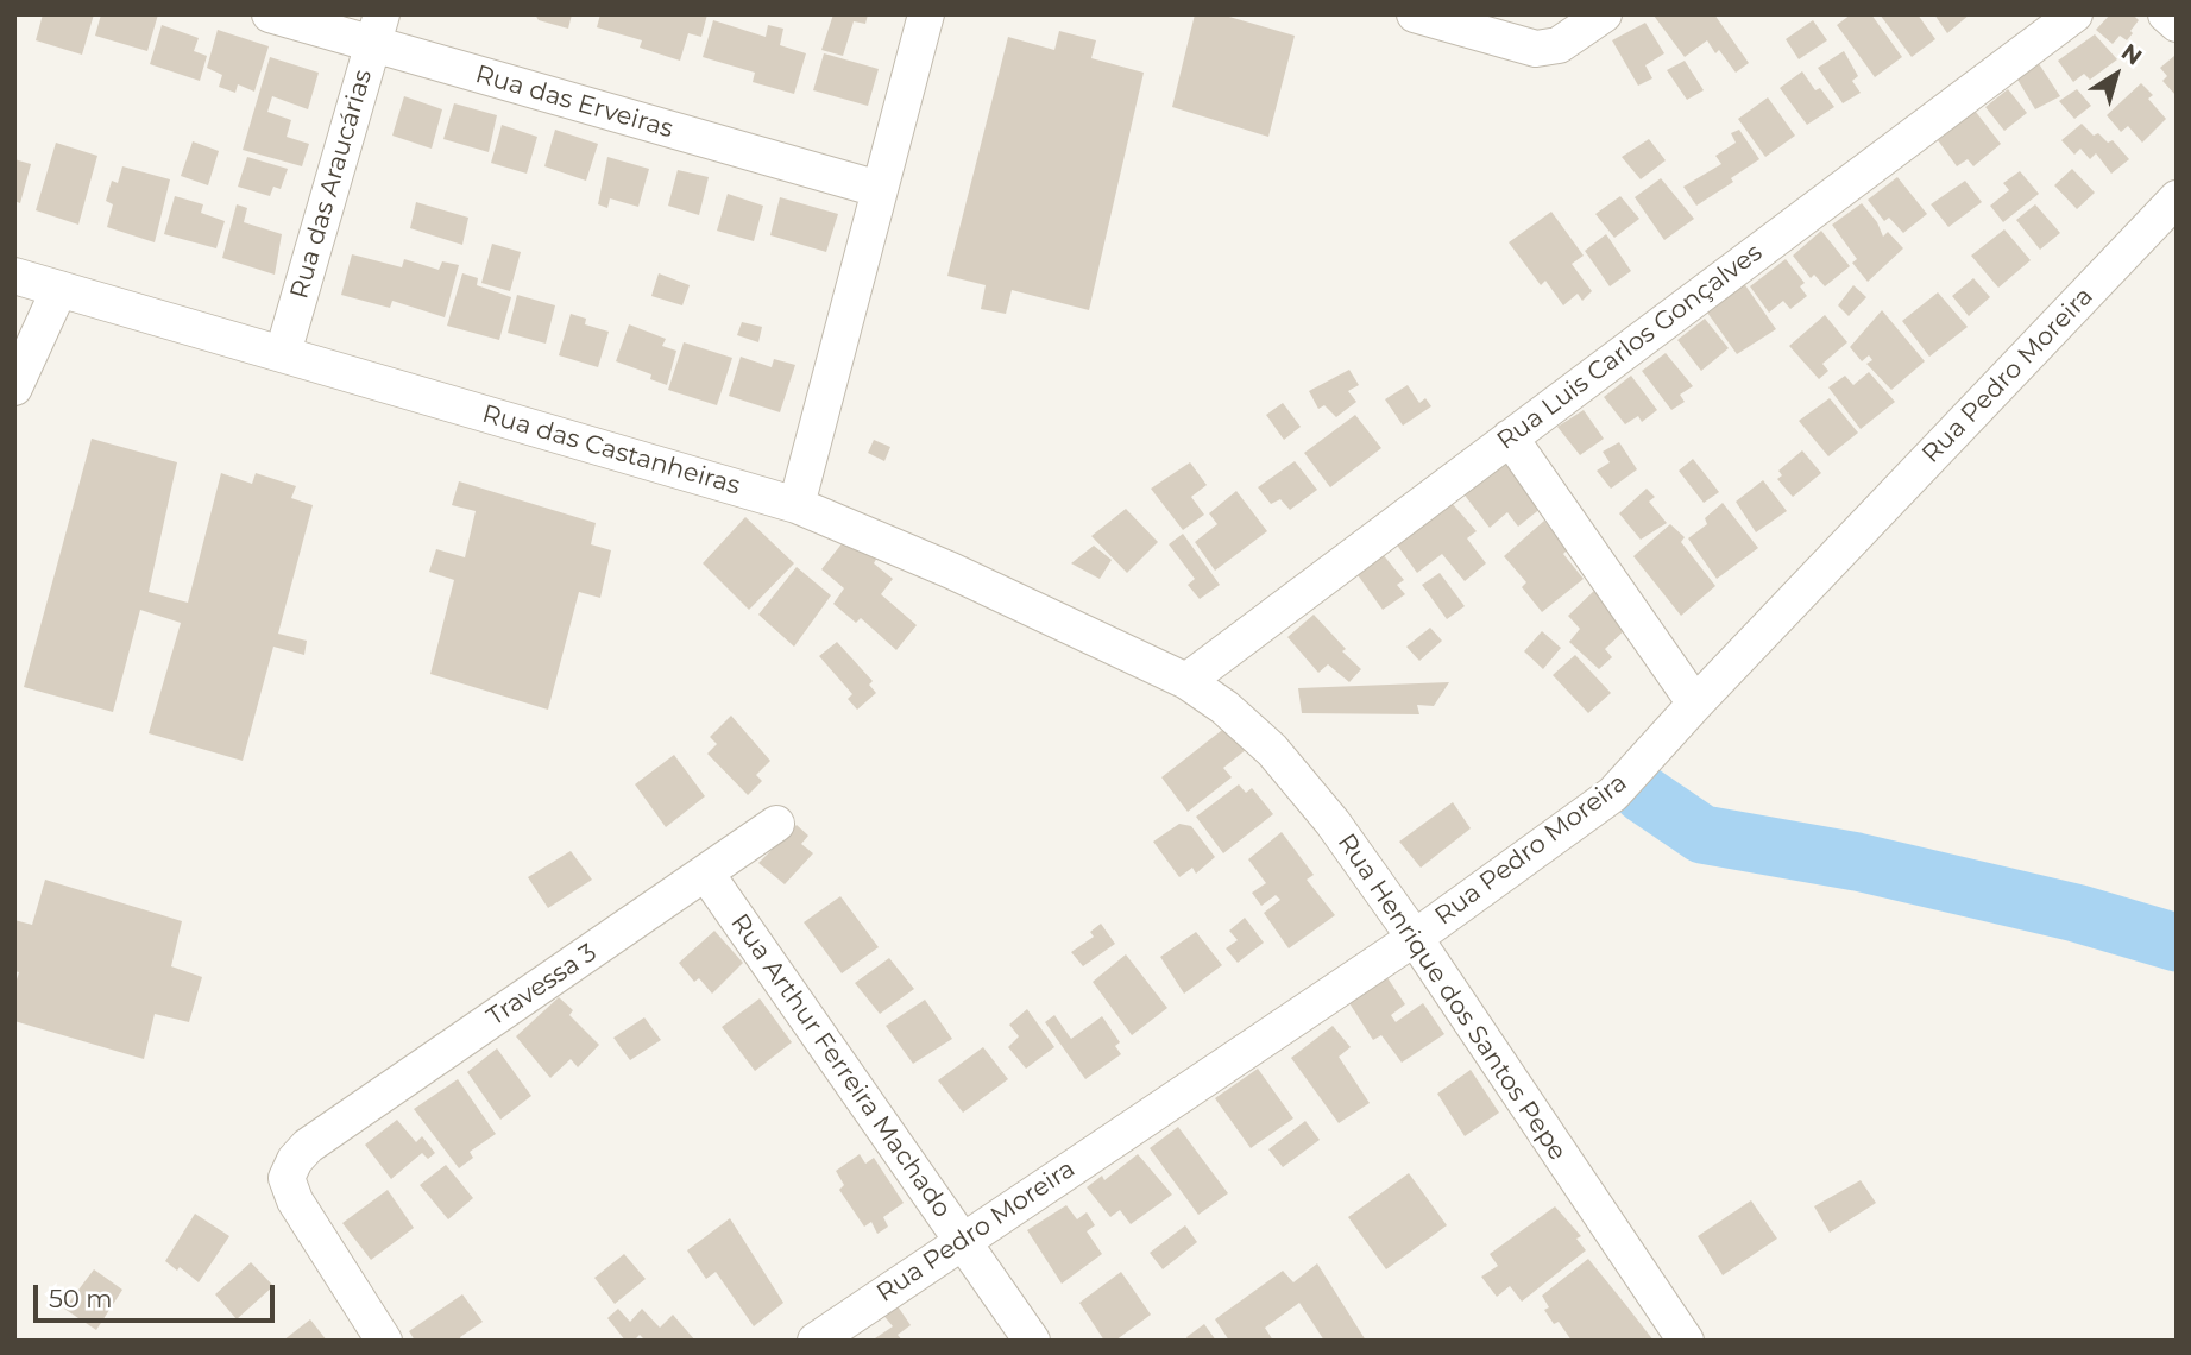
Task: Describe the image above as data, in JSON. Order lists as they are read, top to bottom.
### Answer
{
  "streets": {
    "street": [
      "Rua das Erveiras",
      "Rua das Araucárias",
      "Rua Luis Carlos Gonçalves",
      "Rua Pedro Moreira",
      "Rua das Castanheiras",
      "Travessa 3",
      "Rua Henrique dos Santos Pepe",
      "Rua Arthur Ferreira Machado"
    ]
  },
  "crossings": [
    ["Rua das Erveiras", "Rua das Araucárias"],
    ["Rua das Araucárias", "Rua das Castanheiras"],
    ["Rua Luis Carlos Gonçalves", "Rua das Castanheiras"],
    ["Rua Luis Carlos Gonçalves", "Rua Henrique dos Santos Pepe"],
    ["Rua Pedro Moreira", "Rua Henrique dos Santos Pepe"],
    ["Rua Pedro Moreira", "Rua Arthur Ferreira Machado"],
    ["Rua das Castanheiras", "Rua Henrique dos Santos Pepe"],
    ["Travessa 3", "Rua Arthur Ferreira Machado"]
  ],
  "scale_bar": "50 m",
  "north": "top right"
}
